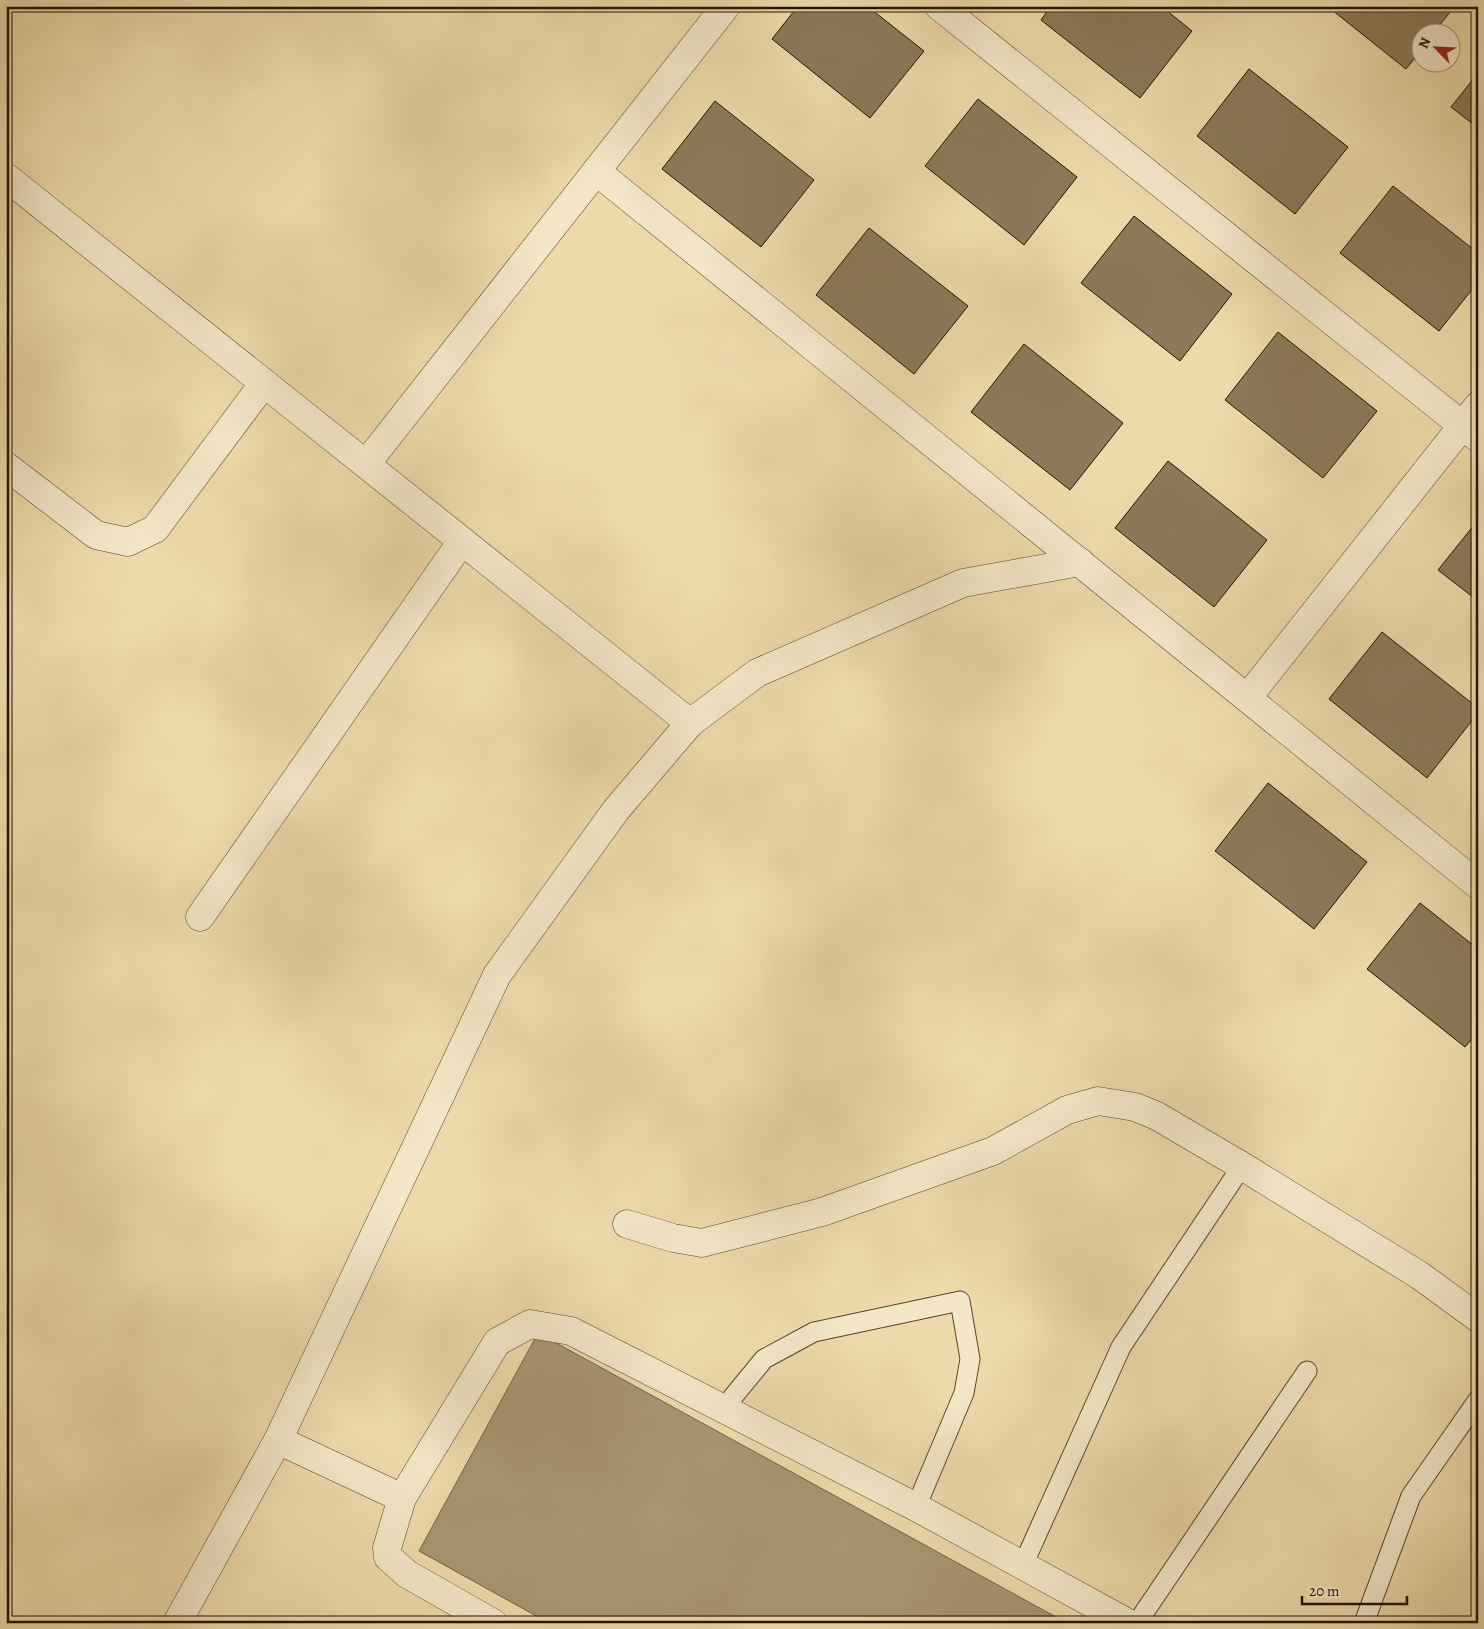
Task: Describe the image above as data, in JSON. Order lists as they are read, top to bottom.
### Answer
{
  "scale_bar": "20 m",
  "north": "top left"
}
